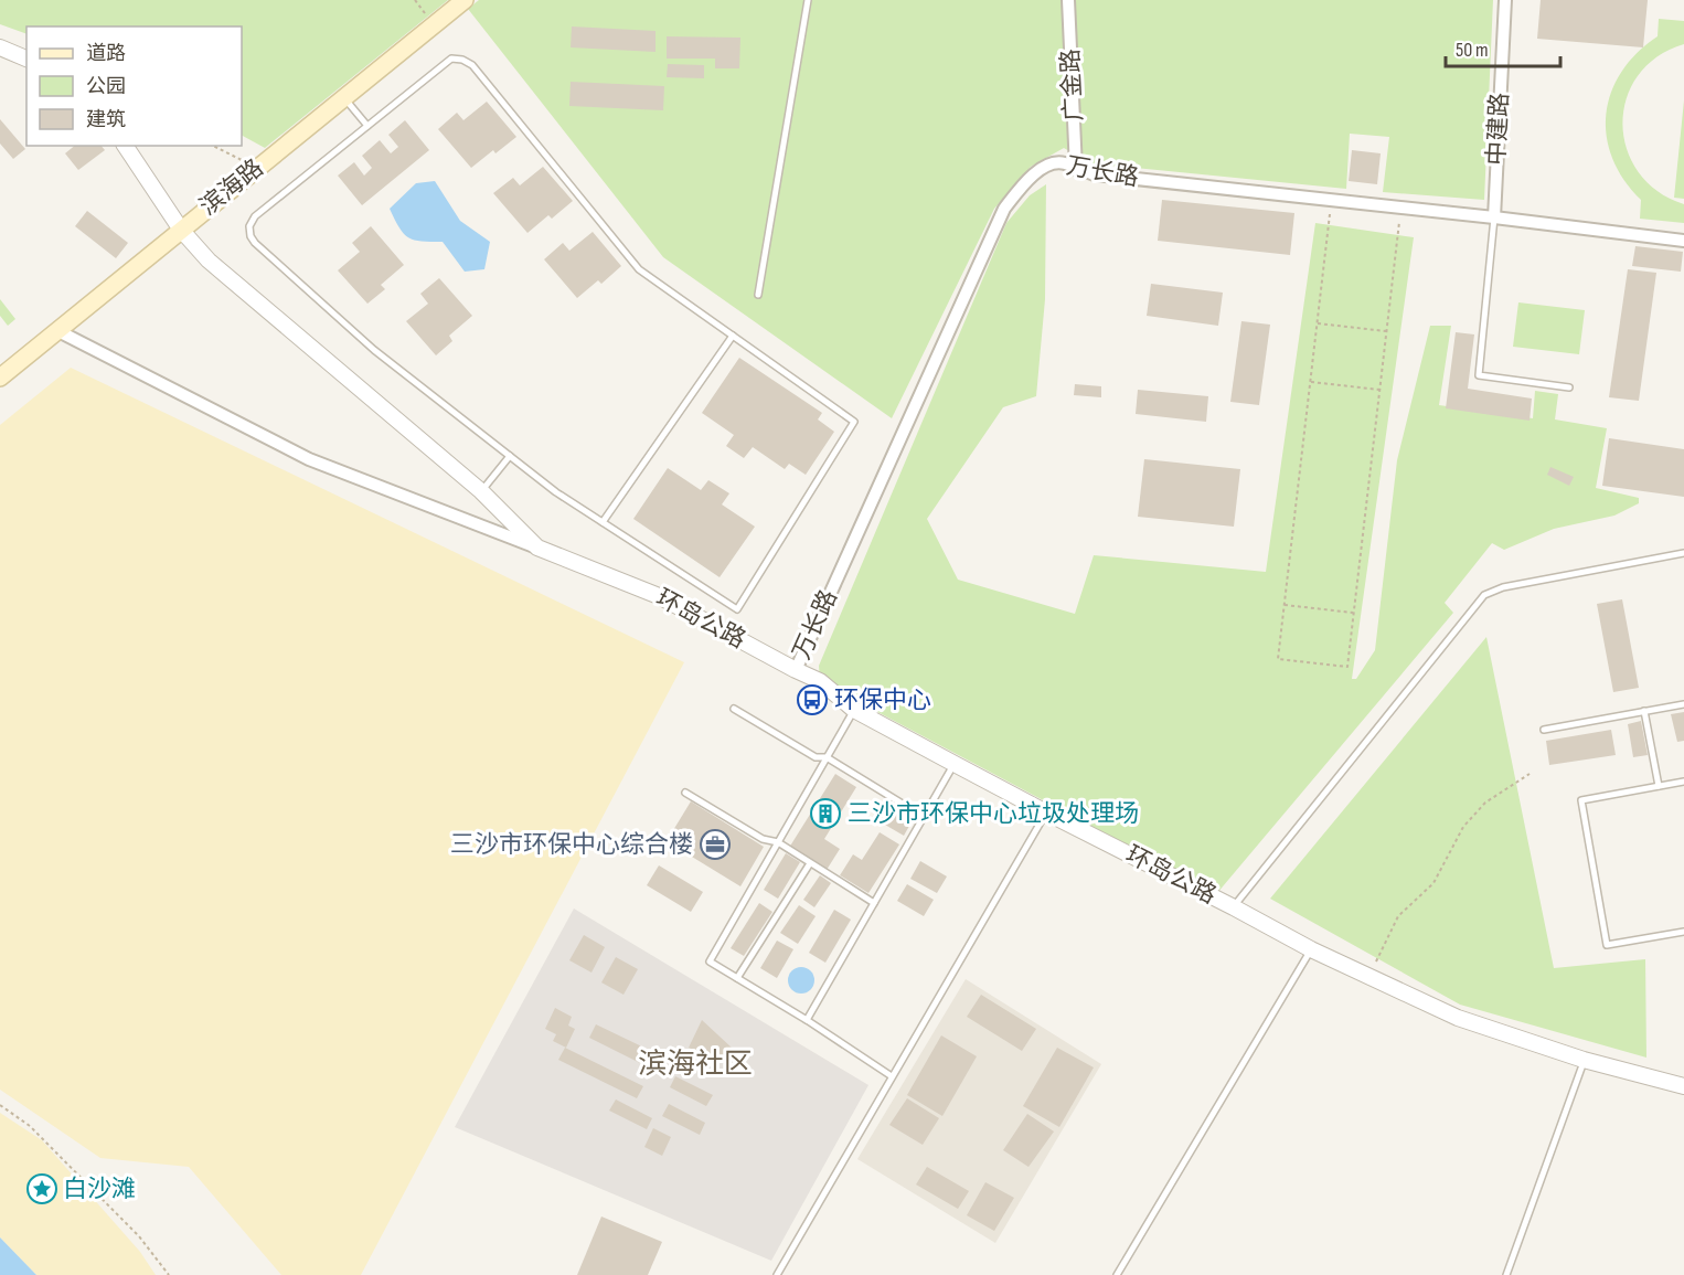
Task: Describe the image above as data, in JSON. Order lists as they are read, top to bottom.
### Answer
{
  "streets": {
    "main road": ["滨海路"],
    "street": [
      "广金路",
      "中建路",
      "万长路",
      "环岛公路"
    ]
  },
  "crossings": [
    ["广金路", "万长路"],
    ["中建路", "万长路"],
    ["万长路", "环岛公路"]
  ],
  "districts": ["滨海社区"],
  "places": {
    "bus stop": ["环保中心"],
    "building": ["三沙市环保中心垃圾处理场"],
    "office": ["三沙市环保中心综合楼"],
    "place": ["白沙滩"]
  },
  "legend": ["道路", "公园", "建筑"],
  "scale_bar": "50 m"
}
